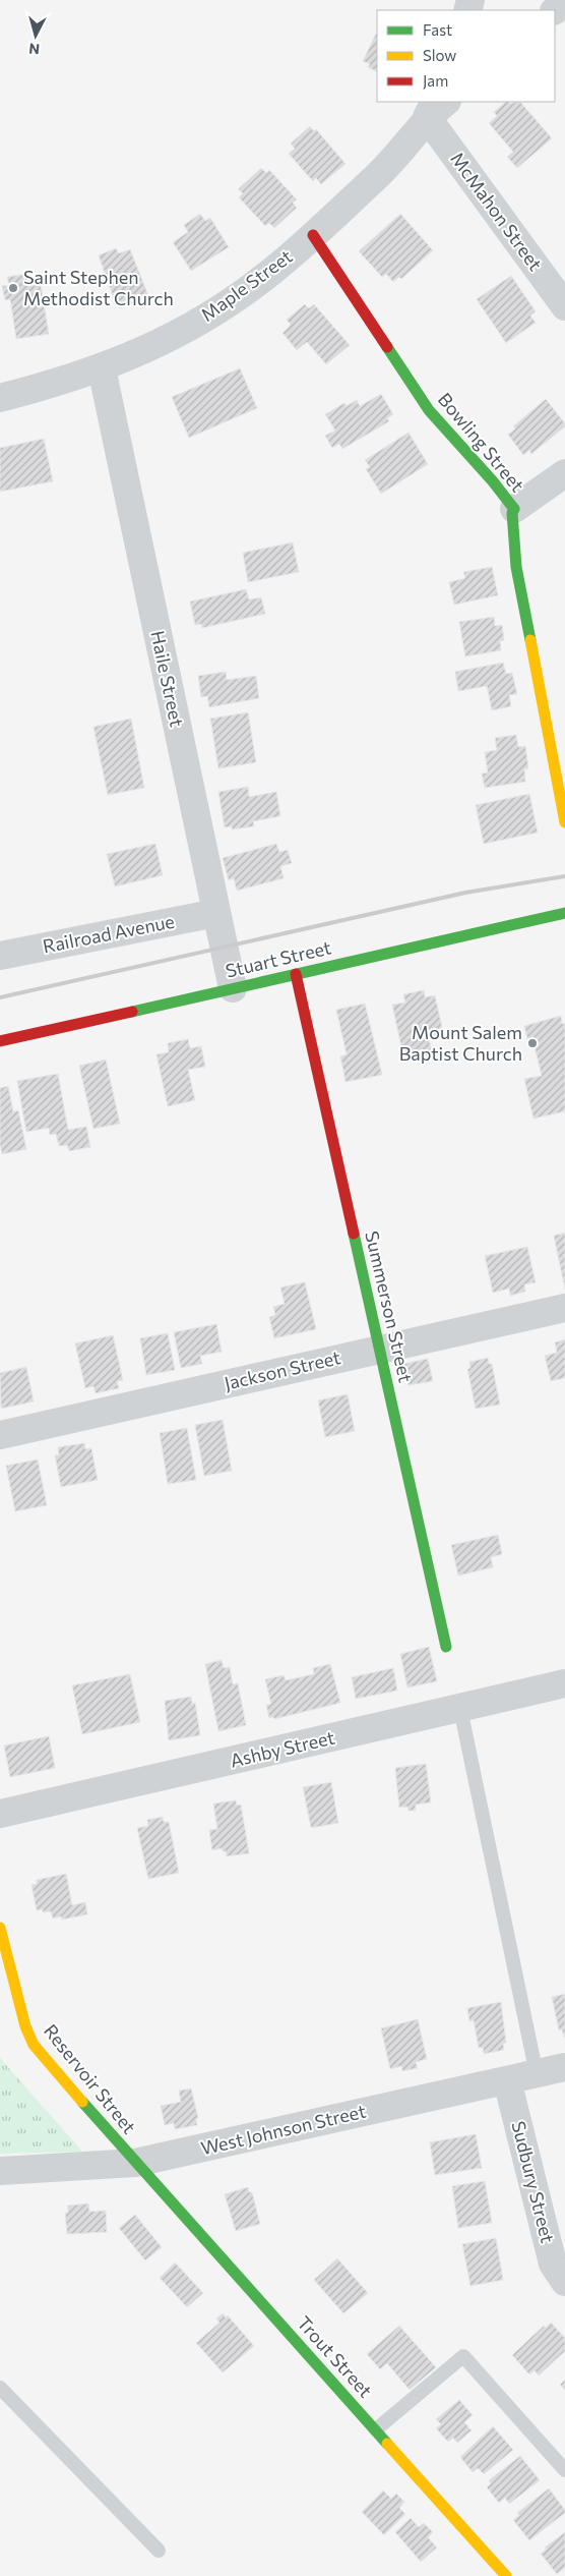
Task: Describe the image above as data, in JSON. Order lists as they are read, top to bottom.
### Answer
{
  "streets": {
    "street": [
      "McMahon Street",
      "Maple Street",
      "Bowling Street",
      "Haile Street",
      "Railroad Avenue",
      "Stuart Street",
      "Summerson Street",
      "Jackson Street",
      "Ashby Street",
      "Reservoir Street",
      "West Johnson Street",
      "Sudbury Street",
      "Trout Street"
    ]
  },
  "crossings": [
    ["McMahon Street", "Maple Street"],
    ["Maple Street", "Bowling Street"],
    ["Maple Street", "Haile Street"],
    ["Haile Street", "Railroad Avenue"],
    ["Haile Street", "Stuart Street"],
    ["Stuart Street", "Summerson Street"],
    ["Summerson Street", "Jackson Street"],
    ["Reservoir Street", "West Johnson Street"],
    ["Reservoir Street", "Trout Street"],
    ["West Johnson Street", "Sudbury Street"],
    ["West Johnson Street", "Trout Street"]
  ],
  "places": ["Saint Stephen Methodist Church", "Mount Salem Baptist Church"],
  "legend": ["Fast", "Slow", "Jam"],
  "north": "bottom"
}
